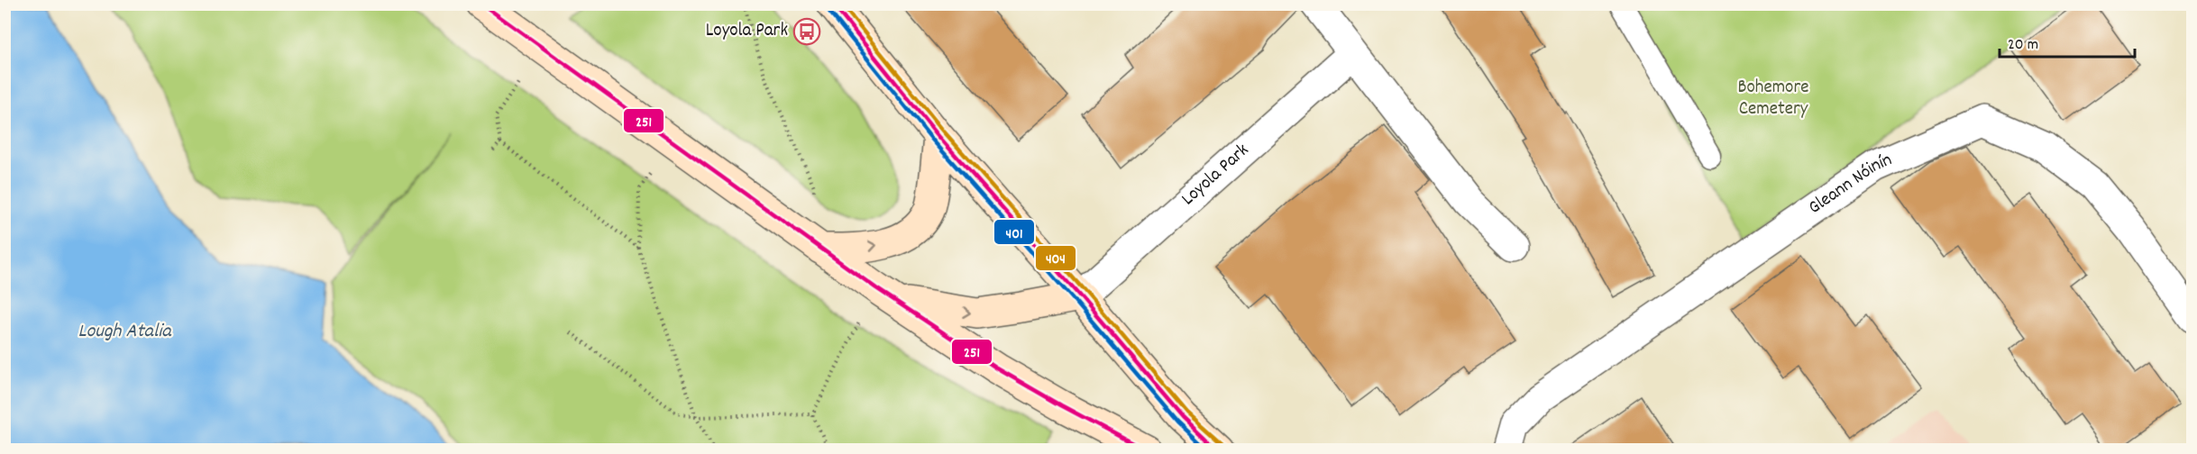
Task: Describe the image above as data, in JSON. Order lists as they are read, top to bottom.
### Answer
{
  "streets": {
    "street": ["Loyola Park", "Gleann Nóinín"]
  },
  "water": ["Lough Atalia"],
  "parks": ["Bohemore Cemetery"],
  "places": {
    "bus stop": ["Loyola Park"]
  },
  "lines": ["transit line 251", "transit line 404", "transit line 401"],
  "scale_bar": "20 m"
}
